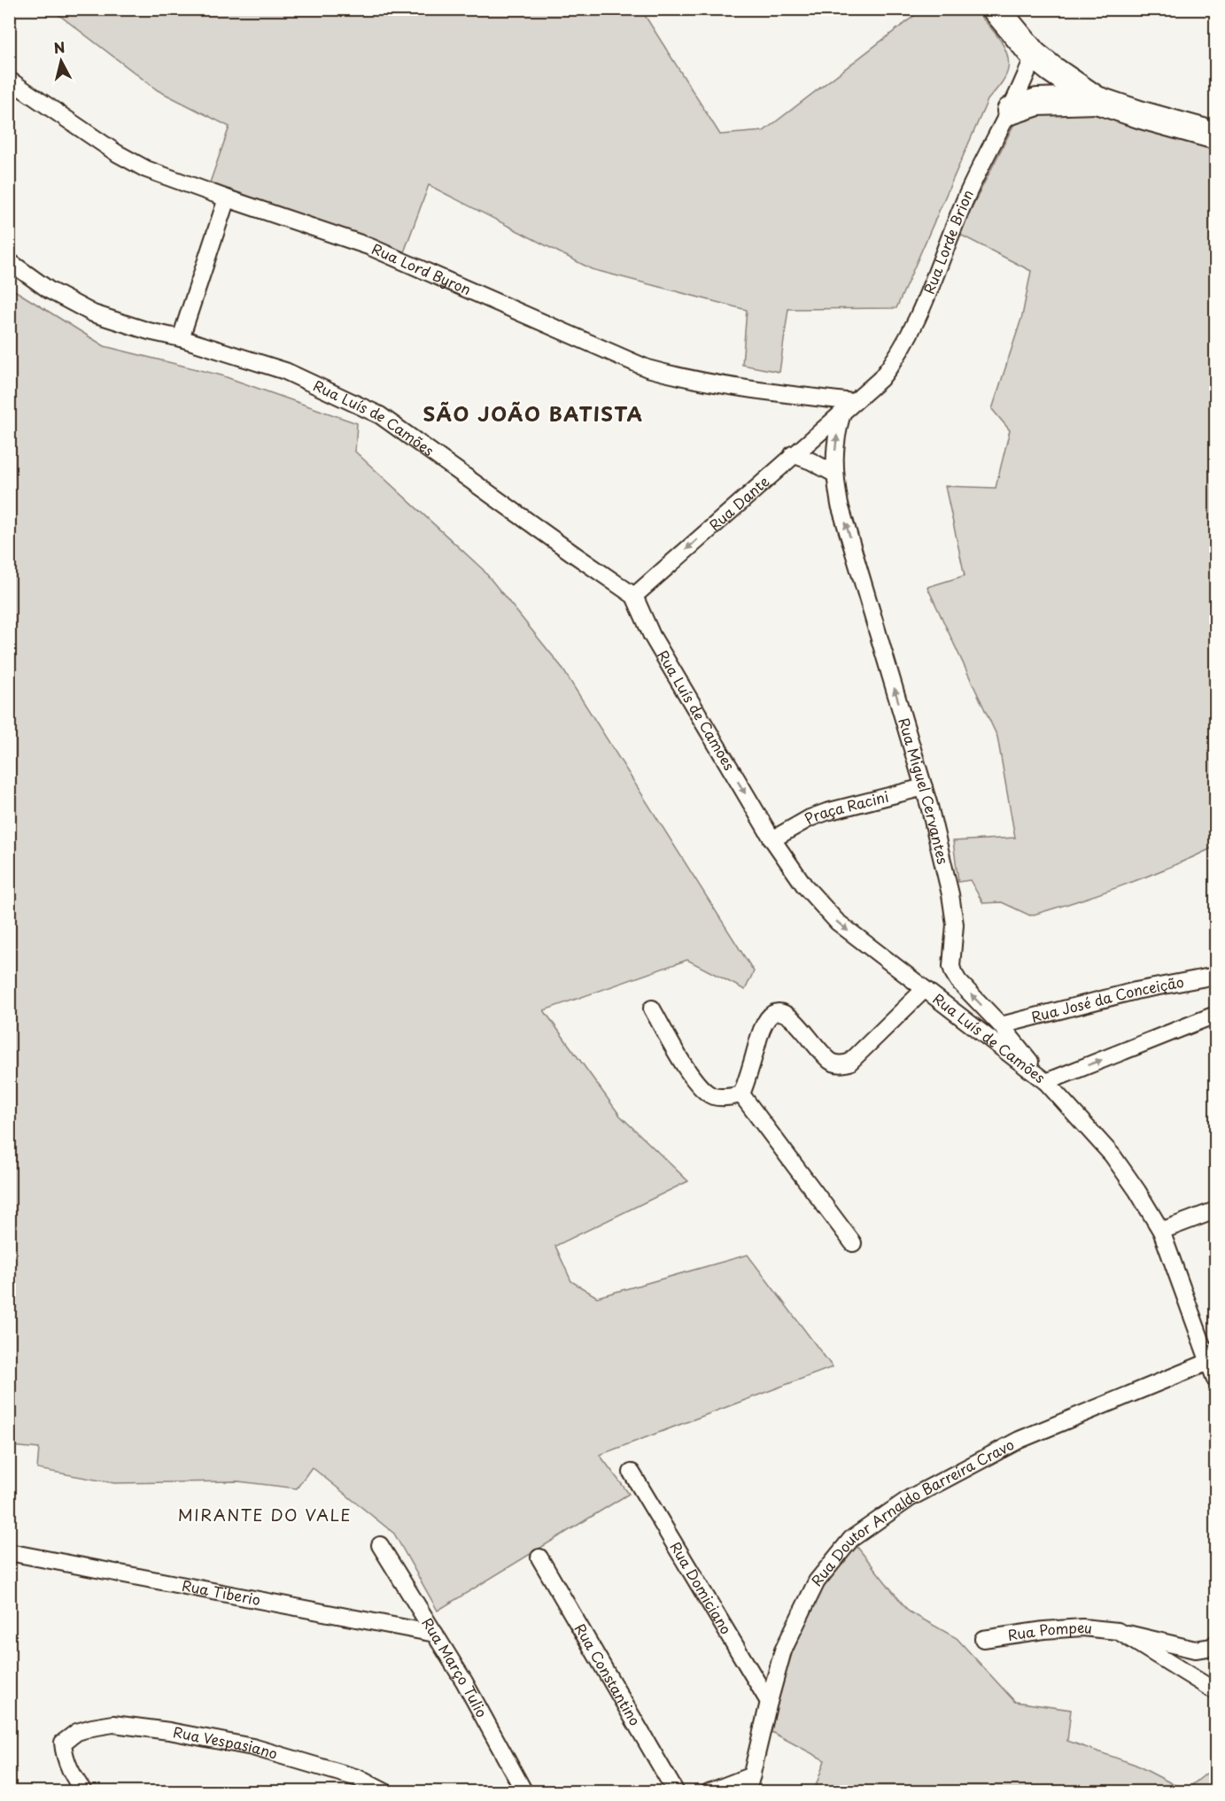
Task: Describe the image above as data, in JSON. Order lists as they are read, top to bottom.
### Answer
{
  "streets": {
    "street": [
      "Rua Lorde Brion",
      "Rua Lord Byron",
      "Rua Luís de Camões",
      "Rua Dante",
      "Rua Miguel Cervantes",
      "Praça Racini",
      "Rua José da Conceição",
      "Rua Doutor Arnaldo Barreira Cravo",
      "Rua Domiciano",
      "Rua Tiberio",
      "Rua Pompeu",
      "Rua Março Tulio",
      "Rua Constantino",
      "Rua Vespasiano"
    ]
  },
  "crossings": [
    ["Rua Lorde Brion", "Rua Lord Byron"],
    ["Rua Lorde Brion", "Rua Dante"],
    ["Rua Lorde Brion", "Rua Miguel Cervantes"],
    ["Rua Lord Byron", "Rua Dante"],
    ["Rua Lord Byron", "Rua Miguel Cervantes"],
    ["Rua Luís de Camões", "Rua Dante"],
    ["Rua Luís de Camões", "Rua Miguel Cervantes"],
    ["Rua Luís de Camões", "Praça Racini"],
    ["Rua Luís de Camões", "Rua Doutor Arnaldo Barreira Cravo"],
    ["Rua Dante", "Rua Miguel Cervantes"],
    ["Rua Miguel Cervantes", "Praça Racini"],
    ["Rua Miguel Cervantes", "Rua José da Conceição"],
    ["Rua Doutor Arnaldo Barreira Cravo", "Rua Domiciano"],
    ["Rua Tiberio", "Rua Março Tulio"]
  ],
  "one_way": ["Rua Dante", "Rua Miguel Cervantes"],
  "districts": ["SÃO JOÃO BATISTA", "MIRANTE DO VALE"],
  "north": "top"
}
